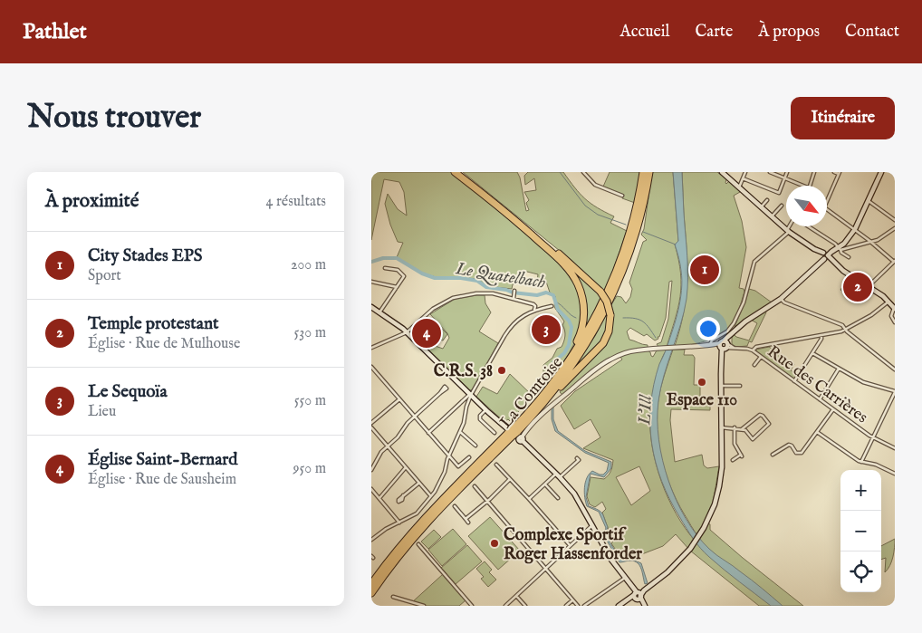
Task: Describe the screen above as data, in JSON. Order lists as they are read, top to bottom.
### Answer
{
  "streets": {
    "highway": ["La Comtoise"],
    "street": ["Rue des Carrières"]
  },
  "water": ["Le Quatelbach", "L'Ill"],
  "places": ["C.R.S. 38", "Espace 110", "Complexe Sportif Roger Hassenforder"],
  "north": "bottom right",
  "page": {
    "header": "Pathlet",
    "nav": [
      "Accueil",
      "Carte",
      "À propos",
      "Contact"
    ],
    "buttons": "Itinéraire",
    "title": "Nous trouver",
    "heading": ["À proximité", "4 résultats"],
    "list": [
      {
        "mark": "1",
        "name": "City Stades EPS",
        "note": "Sport",
        "value": "200 m"
      },
      {
        "mark": "2",
        "name": "Temple protestant",
        "note": "Église · Rue de Mulhouse",
        "value": "530 m"
      },
      {
        "mark": "3",
        "name": "Le Sequoïa",
        "note": "Lieu",
        "value": "550 m"
      },
      {
        "mark": "4",
        "name": "Église Saint-Bernard",
        "note": "Église · Rue de Sausheim",
        "value": "950 m"
      }
    ],
    "pins": [
      "1",
      "2",
      "3",
      "4"
    ],
    "map_buttons": ["+", "−"]
  }
}
